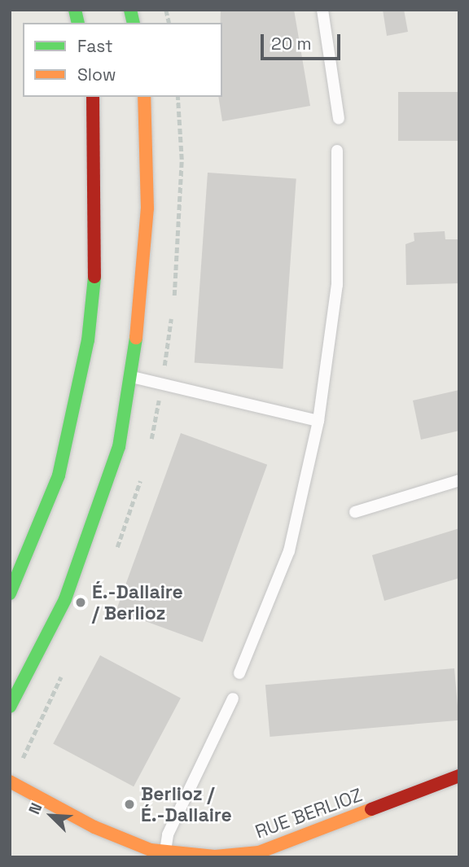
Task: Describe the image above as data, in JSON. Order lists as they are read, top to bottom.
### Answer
{
  "streets": {
    "street": ["RUE BERLIOZ"]
  },
  "places": ["É.-Dallaire / Berlioz", "Berlioz / É.-Dallaire"],
  "legend": ["Fast", "Slow"],
  "scale_bar": "20 m",
  "north": "top left"
}
